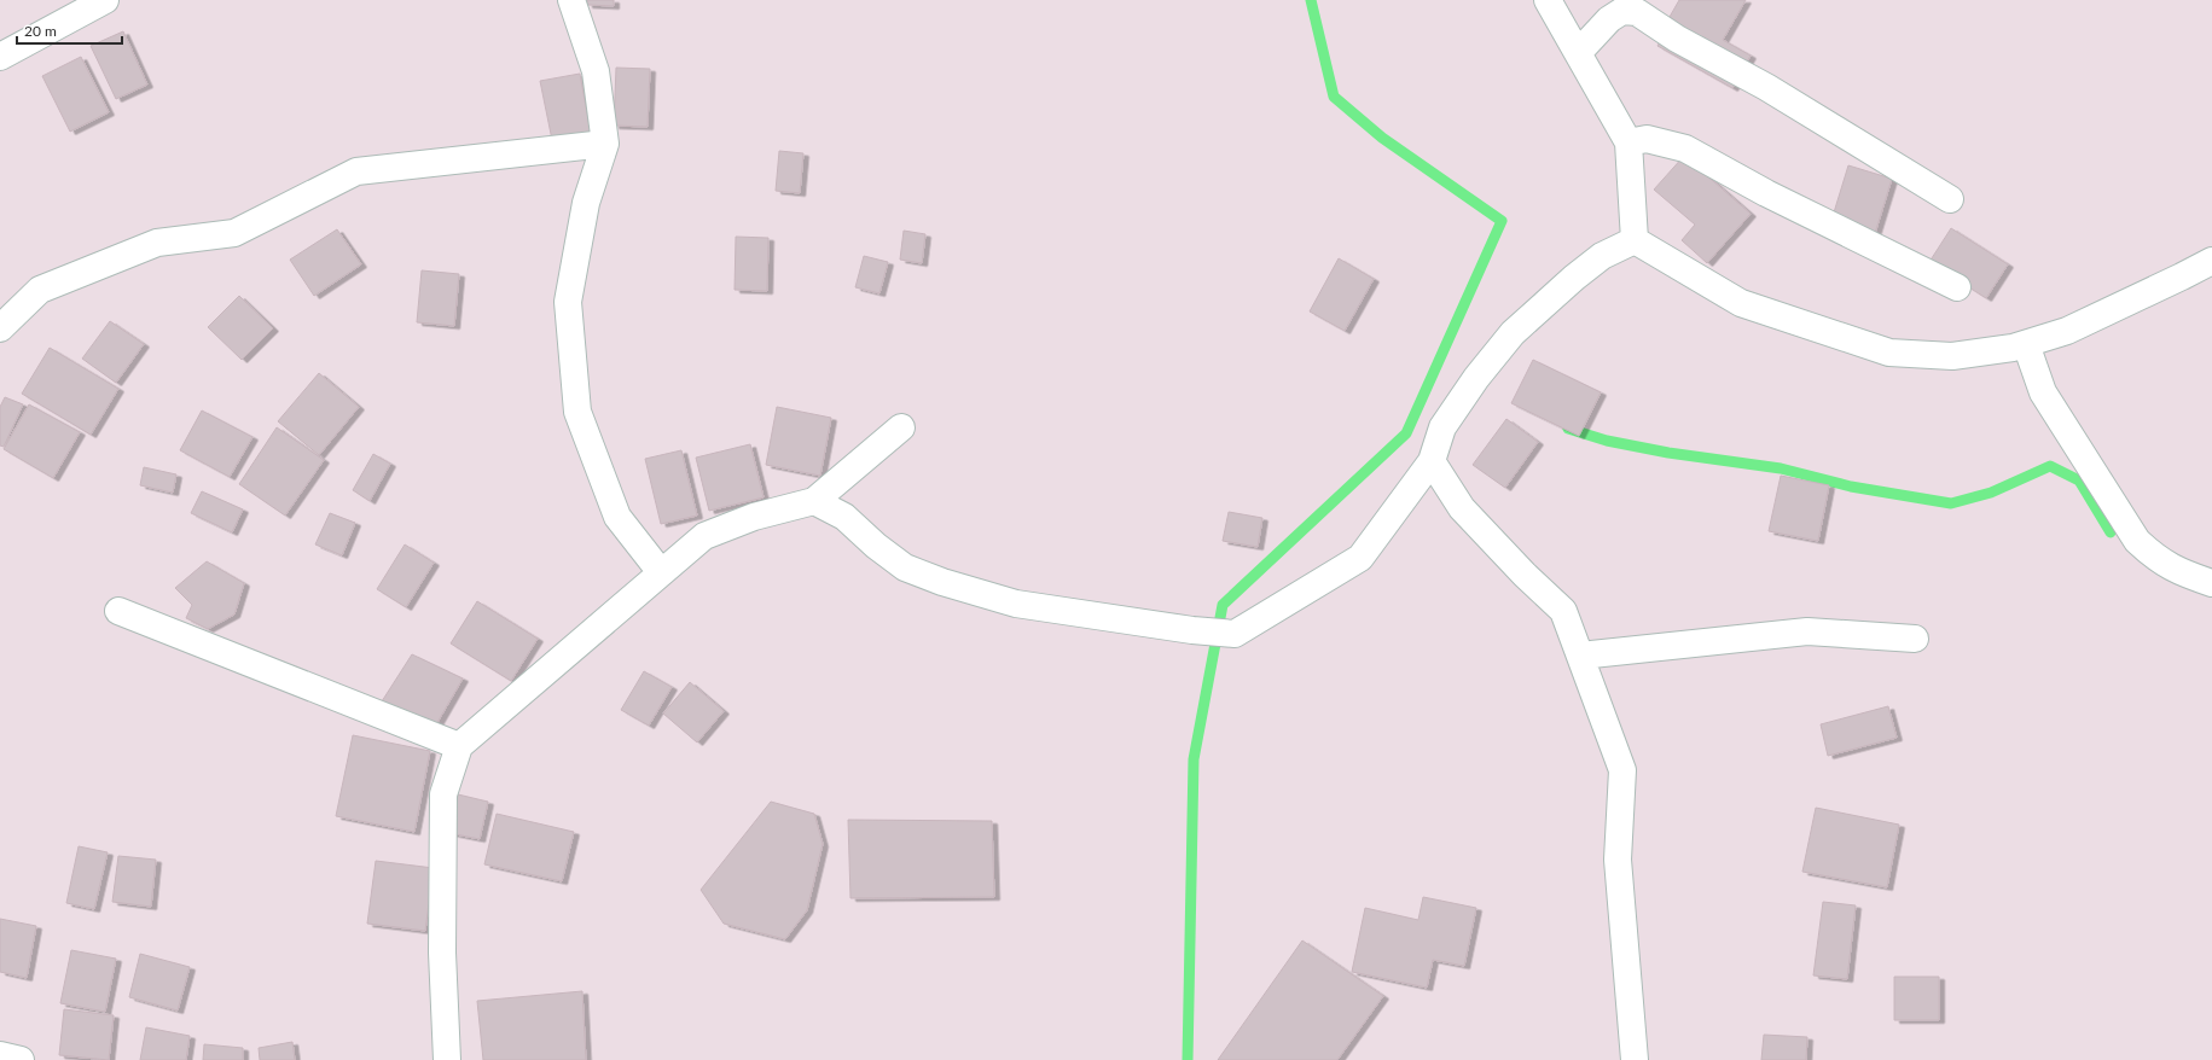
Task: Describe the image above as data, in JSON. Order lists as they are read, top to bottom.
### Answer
{
  "scale_bar": "20 m"
}
